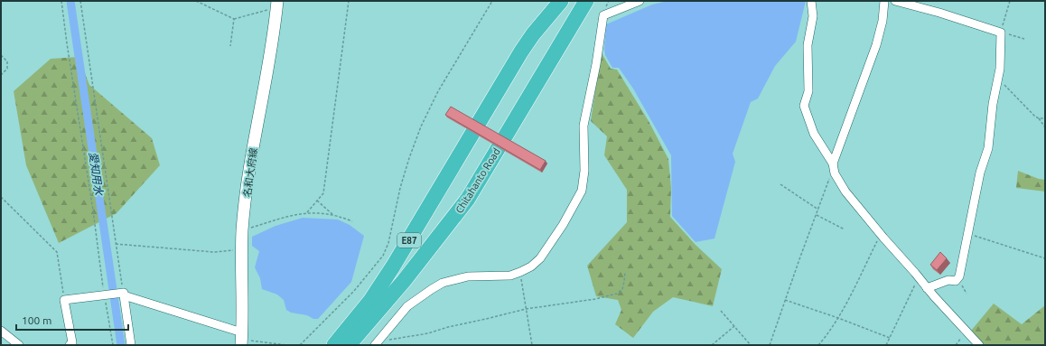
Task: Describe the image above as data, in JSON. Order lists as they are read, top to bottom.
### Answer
{
  "streets": {
    "highway": ["Chitahanto Road", "E87"],
    "main road": ["名和大府線"]
  },
  "water": ["愛知用水"],
  "scale_bar": "100 m"
}
